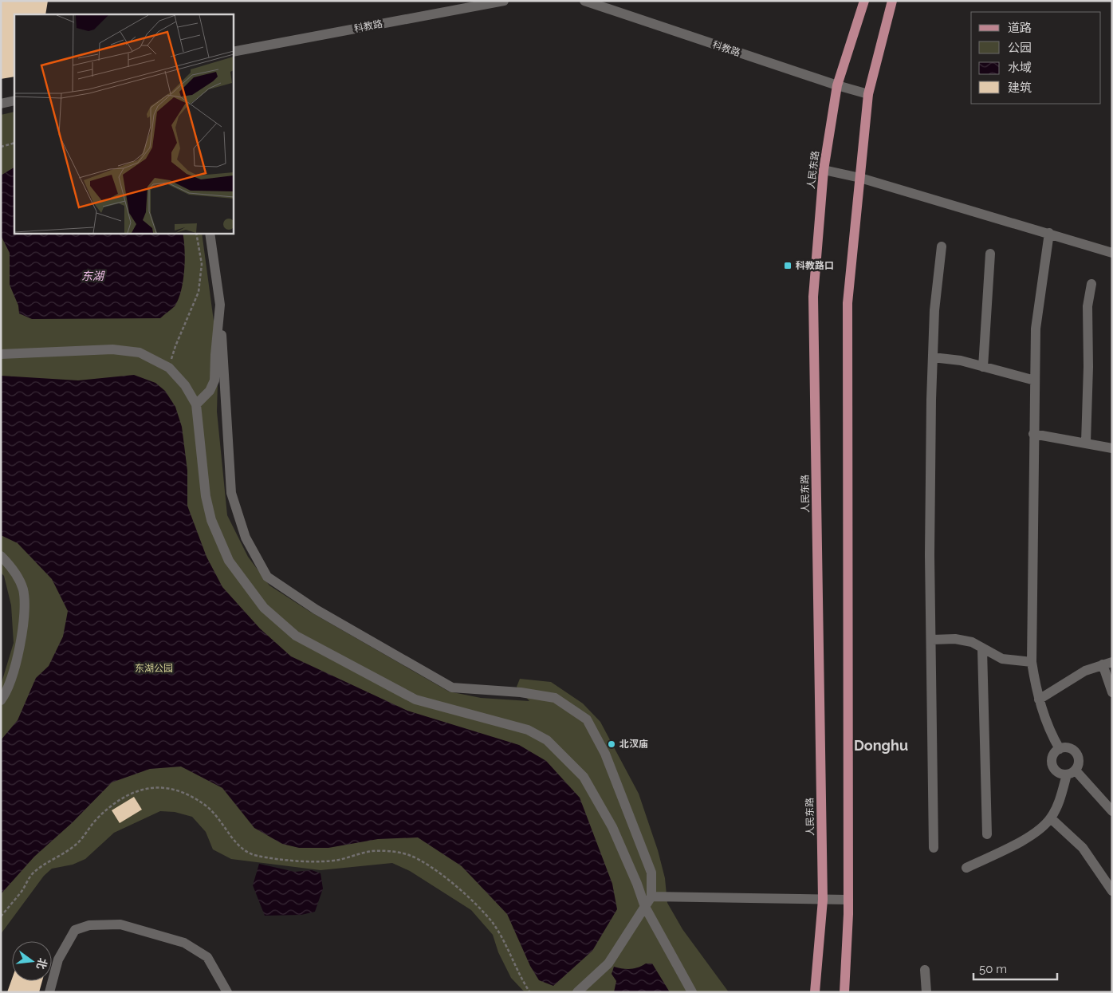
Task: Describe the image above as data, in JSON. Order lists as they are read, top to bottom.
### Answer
{
  "streets": {
    "main road": ["人民东路"],
    "street": ["科教路"]
  },
  "crossings": [
    ["科教路", "人民东路"]
  ],
  "districts": ["Donghu"],
  "water": ["东湖"],
  "parks": ["东湖公园"],
  "places": {
    "transit": ["科教路口"],
    "other": ["北汊庙"]
  },
  "legend": [
    "道路",
    "公园",
    "水域",
    "建筑"
  ],
  "scale_bar": "50 m",
  "north": "right"
}
